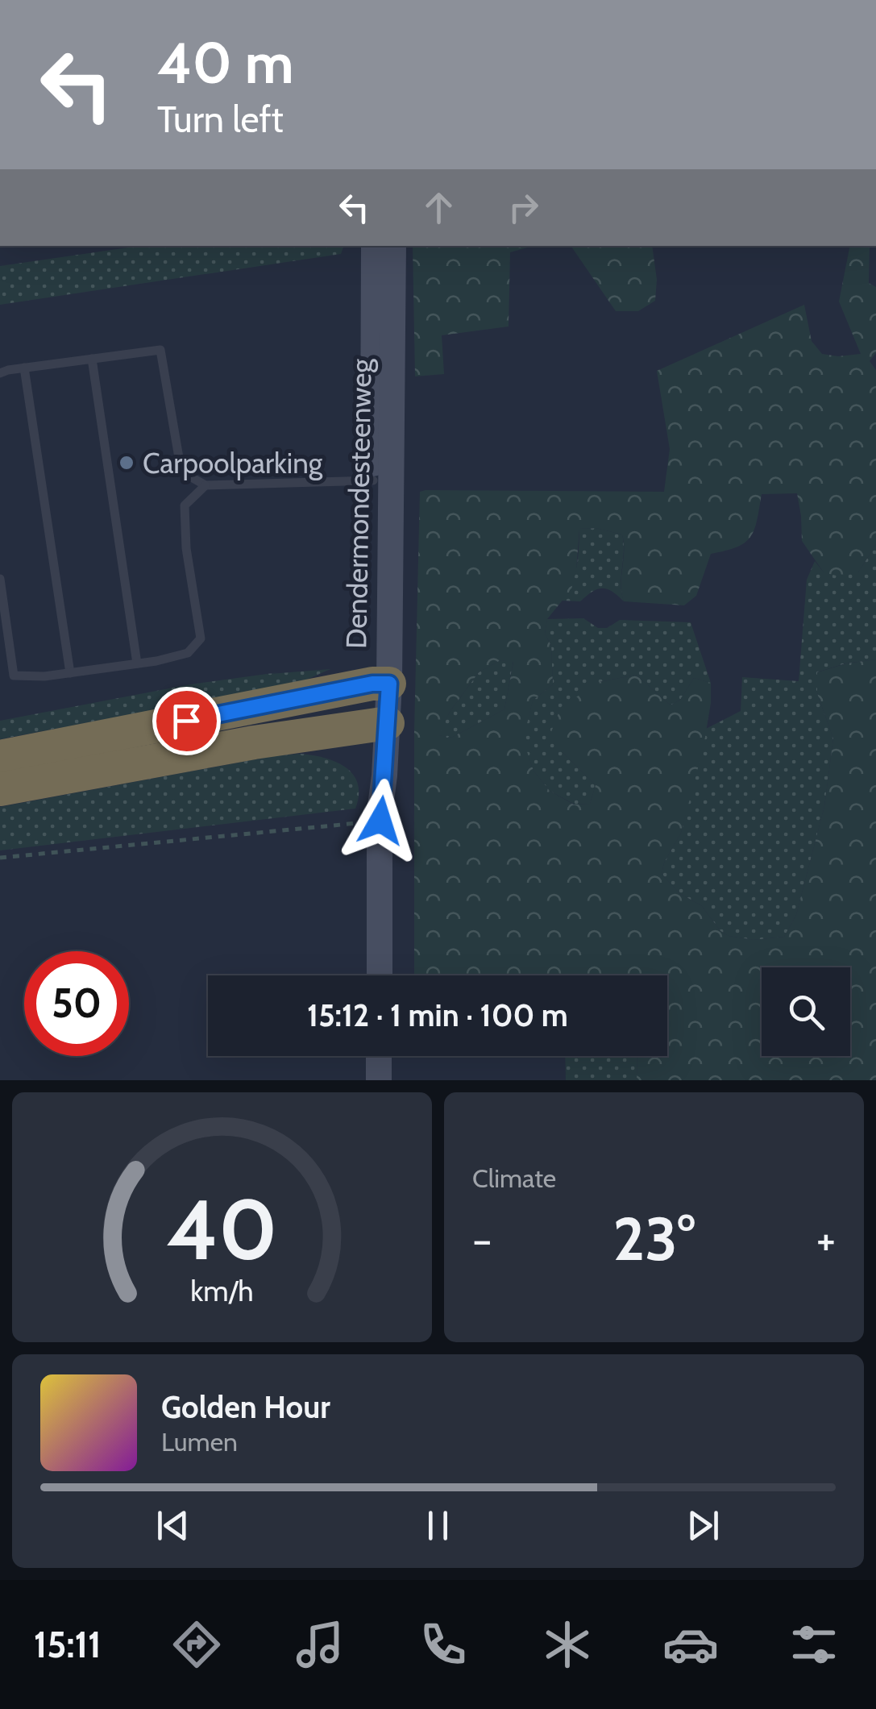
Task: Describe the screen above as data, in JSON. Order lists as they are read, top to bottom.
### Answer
{
  "streets": {
    "main road": ["Dendermondesteenweg"]
  },
  "places": ["Carpoolparking"],
  "page": {
    "turn": ["40 m", "Turn left"],
    "limit": "50",
    "trip": "15:12 · 1 min · 100 m",
    "tile": "Climate",
    "heat": ["−", "23°", "+"],
    "song": ["Golden Hour", "Lumen"],
    "tabs": "15:11",
    "gauge": ["40", "km/h"]
  }
}
